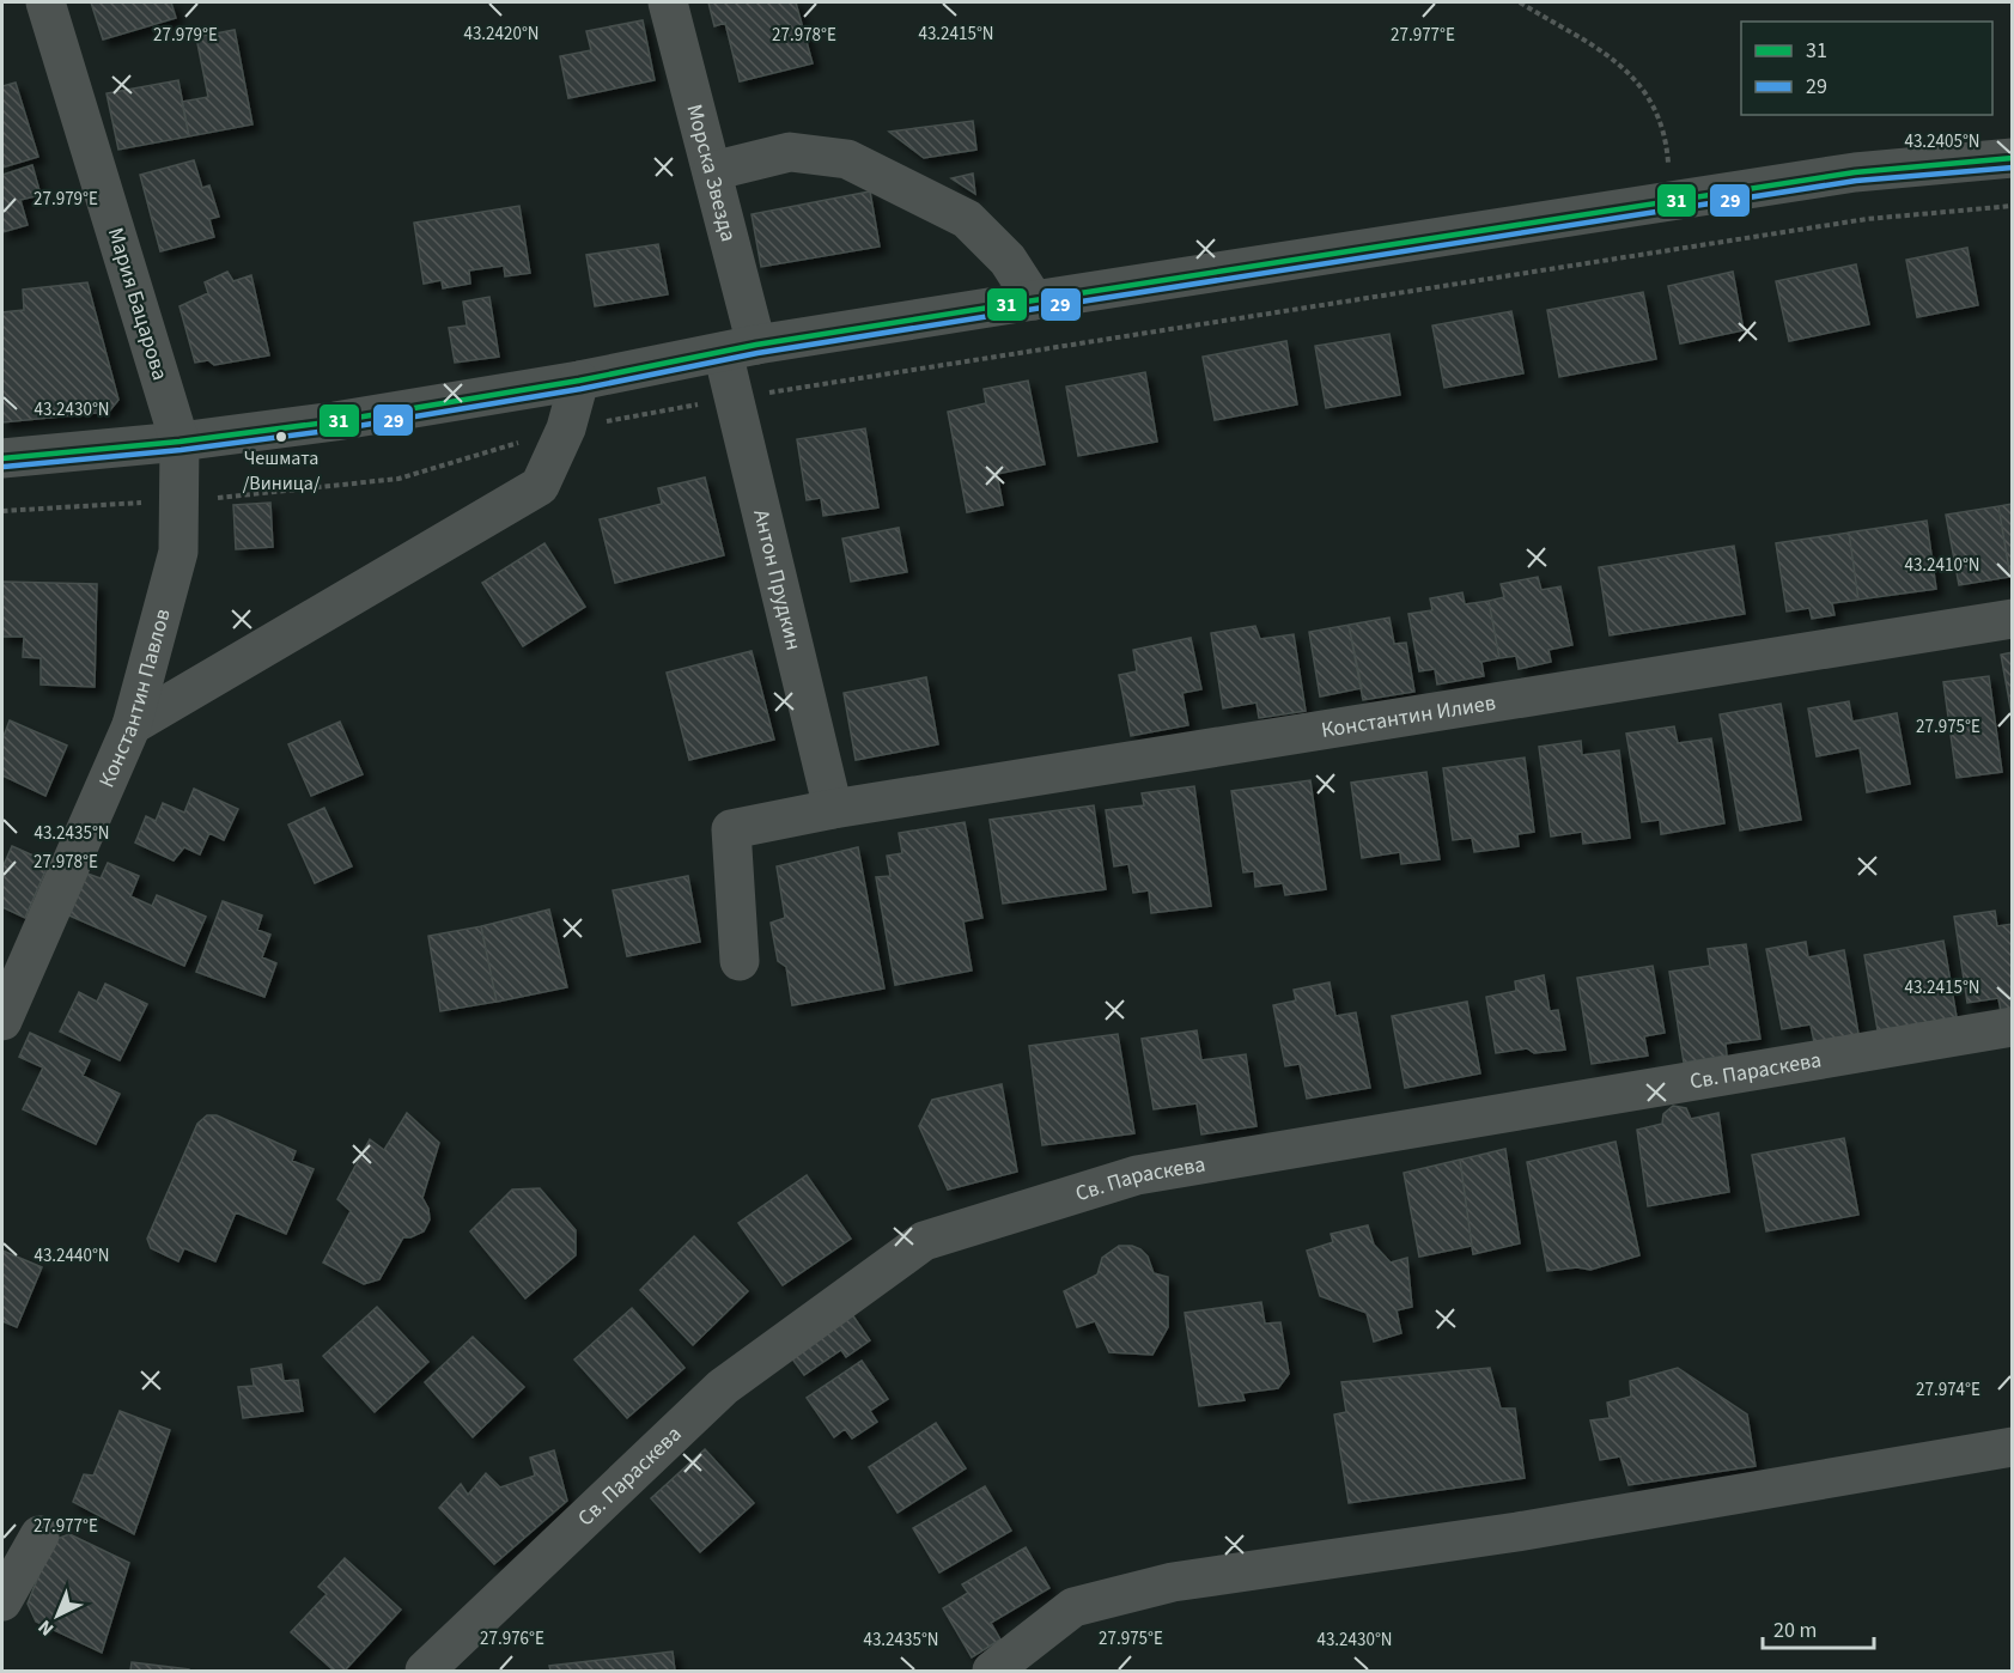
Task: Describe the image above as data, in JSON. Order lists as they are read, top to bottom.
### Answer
{
  "streets": {
    "street": [
      "Морска Звезда",
      "Мария Бацарова",
      "Антон Прудкин",
      "Константин Павлов",
      "Константин Илиев",
      "Св. Параскева"
    ]
  },
  "crossings": [
    ["Морска Звезда", "Антон Прудкин"],
    ["Мария Бацарова", "Константин Павлов"],
    ["Антон Прудкин", "Константин Илиев"]
  ],
  "places": ["Чешмата /Виница/"],
  "lines": ["transit line 31", "transit line 29"],
  "legend": ["31", "29"],
  "scale_bar": "20 m",
  "north": "bottom left",
  "coordinates": [
    "43.2415°N",
    "43.2420°N",
    "27.979°E",
    "27.978°E",
    "27.977°E",
    "43.2405°N",
    "43.2430°N",
    "43.2410°N",
    "27.975°E",
    "43.2435°N",
    "43.2440°N",
    "27.974°E",
    "27.976°E"
  ]
}
